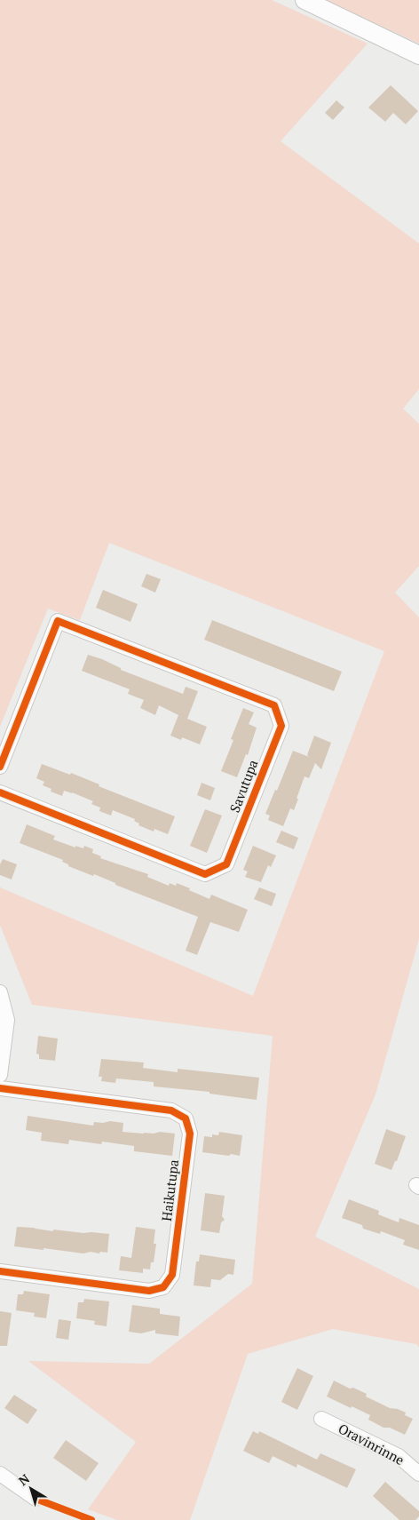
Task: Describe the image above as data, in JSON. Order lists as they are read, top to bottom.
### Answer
{
  "streets": {
    "street": ["Savutupa", "Haikutupa", "Oravinrinne"]
  },
  "north": "top left"
}
